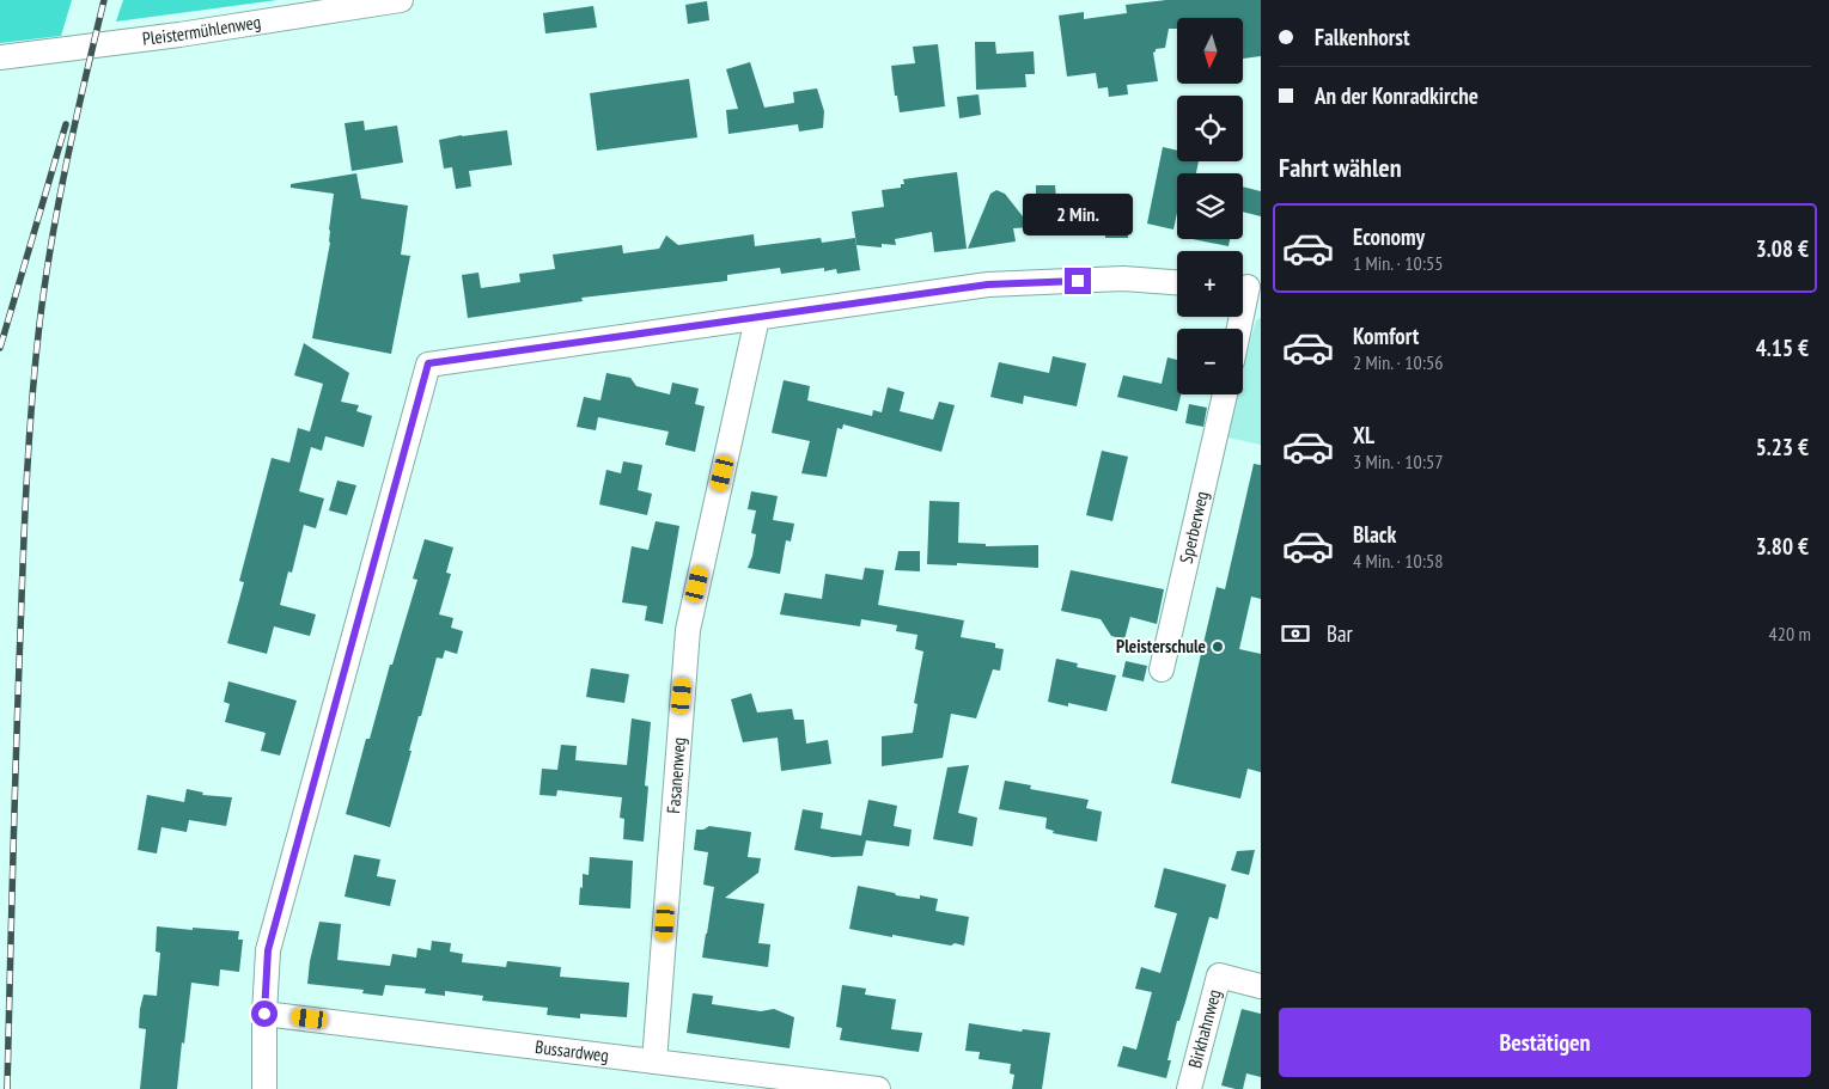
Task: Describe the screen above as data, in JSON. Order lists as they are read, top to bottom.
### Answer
{
  "streets": {
    "street": [
      "Pleistermühlenweg",
      "Sperberweg",
      "Fasanenweg",
      "Birkhahnweg",
      "Bussardweg"
    ]
  },
  "crossings": [
    ["Fasanenweg", "Bussardweg"]
  ],
  "places": ["Pleisterschule"],
  "north": "bottom",
  "page": {
    "banner": ["Falkenhorst", "An der Konradkirche"],
    "map_buttons": ["+", "−"],
    "heading": "Fahrt wählen",
    "bubble": "2 Min.",
    "list": [
      {
        "name": "Economy",
        "note": "1 Min. · 10:55",
        "value": "3.08 €"
      },
      {
        "name": "Komfort",
        "note": "2 Min. · 10:56",
        "value": "4.15 €"
      },
      {
        "name": "XL",
        "note": "3 Min. · 10:57",
        "value": "5.23 €"
      },
      {
        "name": "Black",
        "note": "4 Min. · 10:58",
        "value": "3.80 €"
      }
    ],
    "pay": ["Bar", "420 m"],
    "buttons": "Bestätigen"
  }
}
